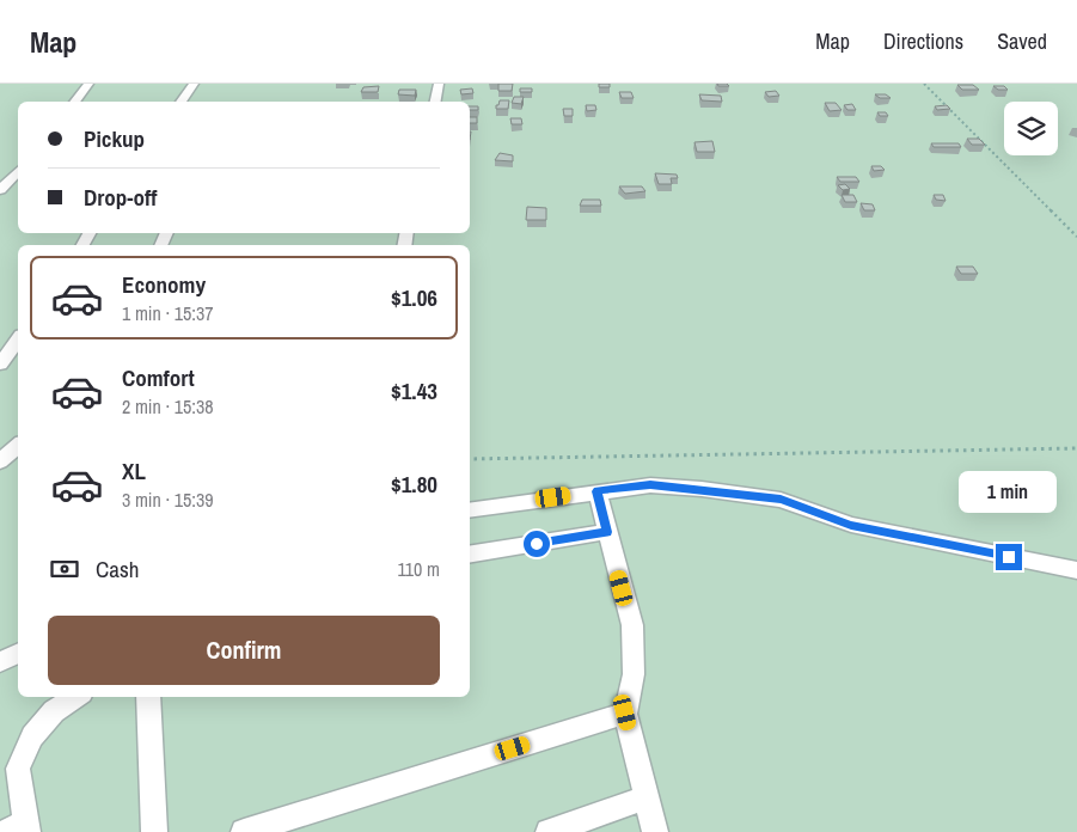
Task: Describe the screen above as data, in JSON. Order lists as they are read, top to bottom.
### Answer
{
  "page": {
    "header": "Map",
    "nav": ["Map", "Directions", "Saved"],
    "banner": ["Pickup", "Drop-off"],
    "list": [
      {
        "name": "Economy",
        "note": "1 min · 15:37",
        "value": "$1.06"
      },
      {
        "name": "Comfort",
        "note": "2 min · 15:38",
        "value": "$1.43"
      },
      {
        "name": "XL",
        "note": "3 min · 15:39",
        "value": "$1.80"
      }
    ],
    "bubble": "1 min",
    "pay": ["Cash", "110 m"],
    "buttons": "Confirm"
  }
}
